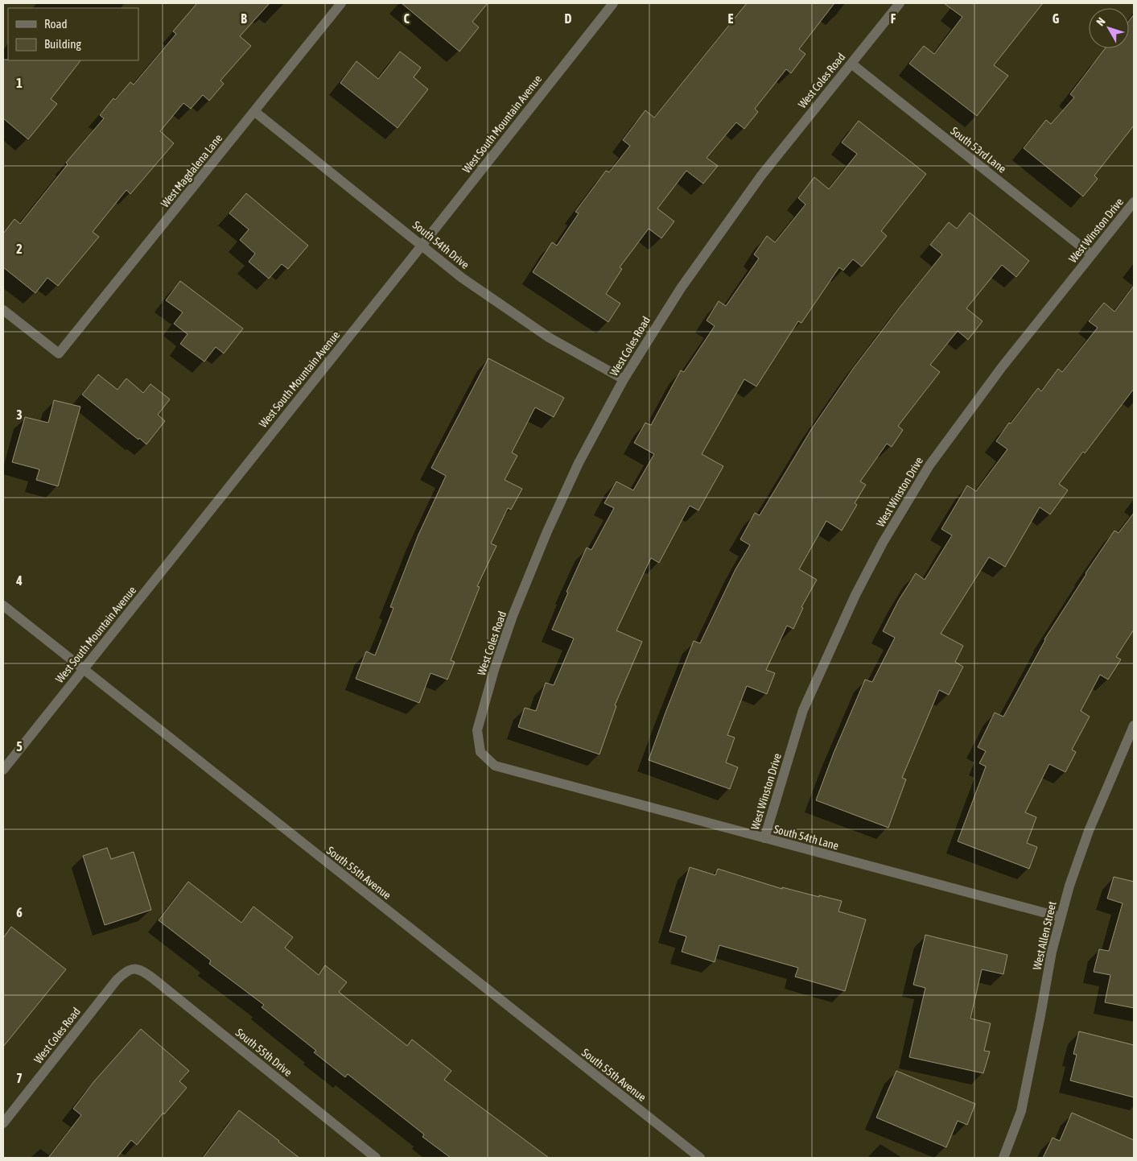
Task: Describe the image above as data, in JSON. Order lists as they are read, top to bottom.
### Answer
{
  "streets": {
    "street": [
      "West Coles Road",
      "West South Mountain Avenue",
      "South 53rd Lane",
      "West Magdalena Lane",
      "West Winston Drive",
      "South 54th Drive",
      "South 54th Lane",
      "South 55th Avenue",
      "West Allen Street",
      "South 55th Drive"
    ]
  },
  "crossings": [
    ["West Coles Road", "South 53rd Lane"],
    ["West Coles Road", "South 54th Drive"],
    ["West Coles Road", "South 54th Lane"],
    ["West Coles Road", "South 55th Drive"],
    ["West South Mountain Avenue", "South 54th Drive"],
    ["West South Mountain Avenue", "South 55th Avenue"],
    ["South 53rd Lane", "West Winston Drive"],
    ["West Magdalena Lane", "South 54th Drive"],
    ["West Winston Drive", "South 54th Lane"],
    ["South 54th Lane", "West Allen Street"]
  ],
  "legend": ["Road", "Building"],
  "north": "top left",
  "grid": {
    "columns": [
      "B",
      "C",
      "D",
      "E",
      "F",
      "G"
    ],
    "rows": [
      "1",
      "2",
      "3",
      "4",
      "5",
      "6",
      "7"
    ]
  }
}
